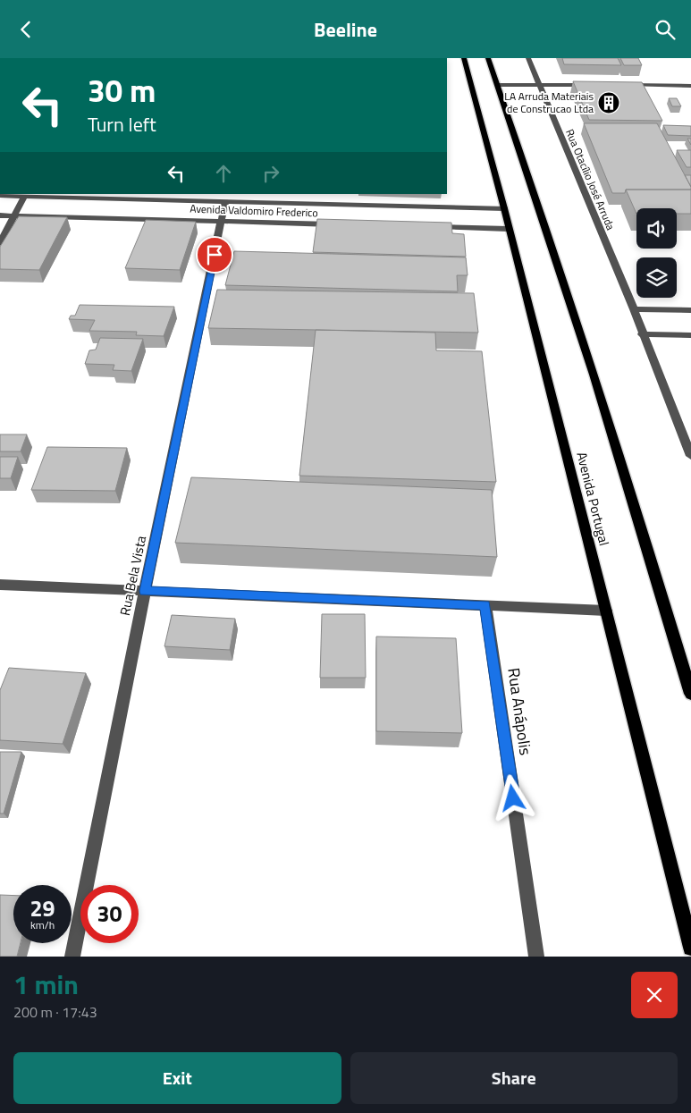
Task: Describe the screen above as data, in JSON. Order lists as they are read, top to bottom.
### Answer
{
  "streets": {
    "main road": ["Avenida Portugal"],
    "street": [
      "Rua Otacílio José Arruda",
      "Avenida Valdomiro Frederico",
      "Rua Bela Vista",
      "Rua Anápolis"
    ]
  },
  "crossings": [
    ["Avenida Valdomiro Frederico", "Avenida Portugal"],
    ["Avenida Valdomiro Frederico", "Rua Bela Vista"]
  ],
  "places": {
    "building": ["LA Arruda Materiais de Construcao Ltda"]
  },
  "page": {
    "header": "Beeline",
    "turn": ["30 m", "Turn left"],
    "speed": "29 km/h",
    "limit": "30",
    "heading": ["1 min", "200 m · 17:43"],
    "buttons": ["Exit", "Share"]
  }
}
